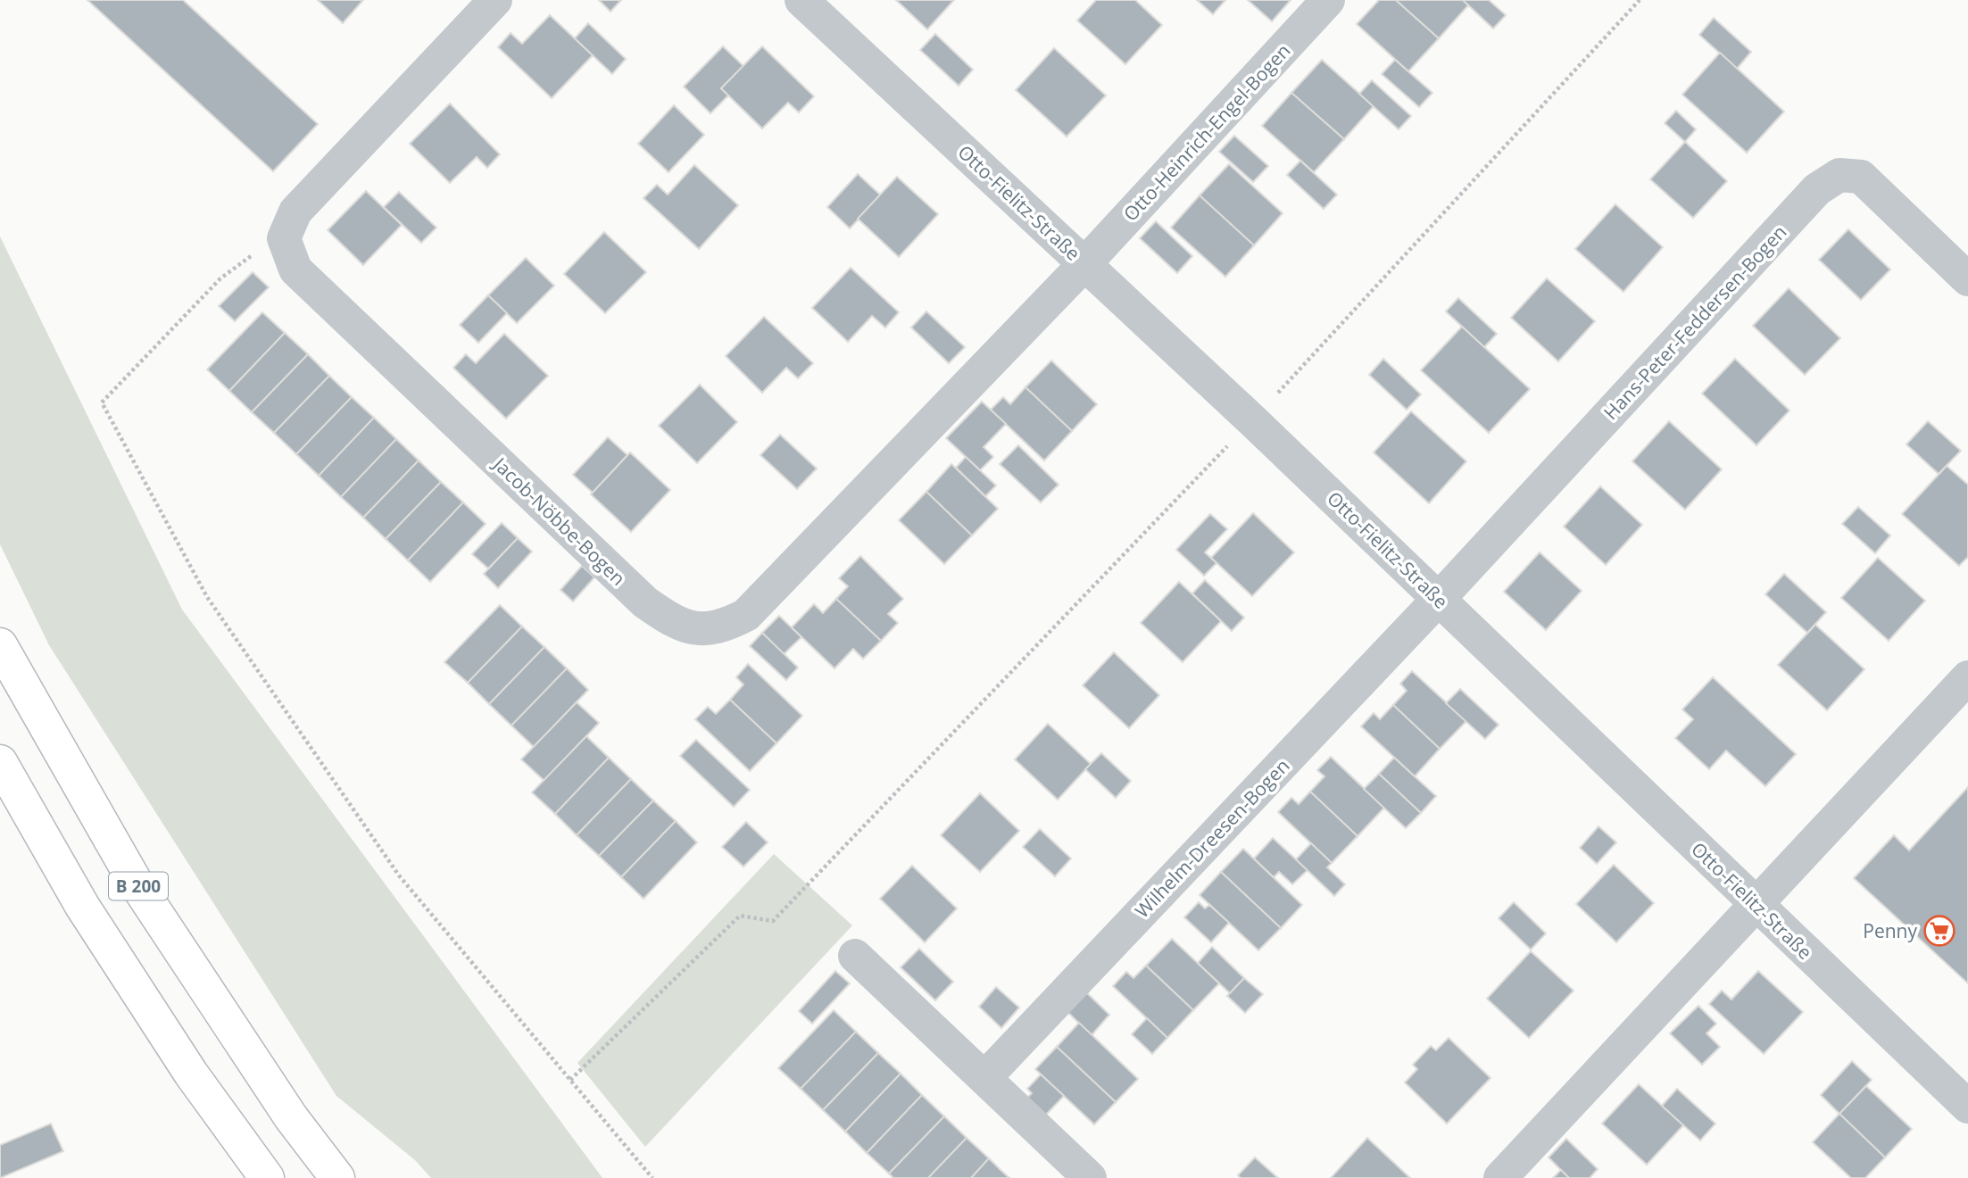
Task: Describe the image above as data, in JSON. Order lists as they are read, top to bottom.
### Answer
{
  "streets": {
    "highway": ["B 200"],
    "street": [
      "Otto-Heinrich-Engel-Bogen",
      "Otto-Fielitz-Straße",
      "Hans-Peter-Feddersen-Bogen",
      "Jacob-Nöbbe-Bogen",
      "Wilhelm-Dreesen-Bogen"
    ]
  },
  "crossings": [
    ["Otto-Heinrich-Engel-Bogen", "Otto-Fielitz-Straße"],
    ["Otto-Heinrich-Engel-Bogen", "Jacob-Nöbbe-Bogen"],
    ["Otto-Fielitz-Straße", "Hans-Peter-Feddersen-Bogen"],
    ["Otto-Fielitz-Straße", "Jacob-Nöbbe-Bogen"],
    ["Otto-Fielitz-Straße", "Wilhelm-Dreesen-Bogen"],
    ["Hans-Peter-Feddersen-Bogen", "Wilhelm-Dreesen-Bogen"]
  ],
  "places": {
    "supermarket": ["Penny"]
  }
}
